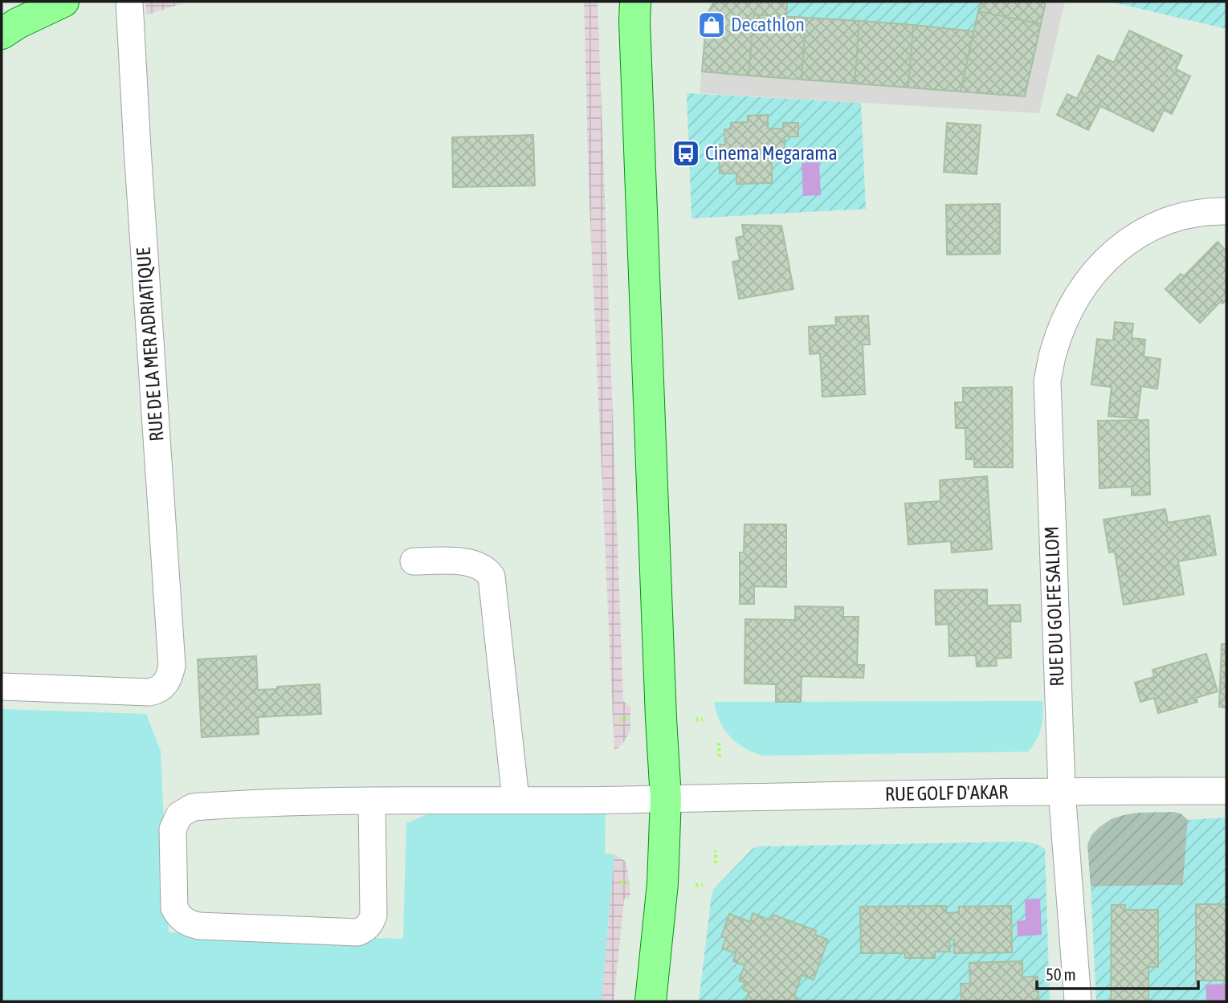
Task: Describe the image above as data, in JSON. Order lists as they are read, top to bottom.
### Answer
{
  "streets": {
    "street": ["RUE DE LA MER ADRIATIQUE", "RUE DU GOLFE SALLOM", "RUE GOLF D'AKAR"]
  },
  "crossings": [
    ["RUE DU GOLFE SALLOM", "RUE GOLF D'AKAR"]
  ],
  "places": {
    "shop": ["Decathlon"],
    "bus stop": ["Cinema Megarama"]
  },
  "scale_bar": "50 m"
}
